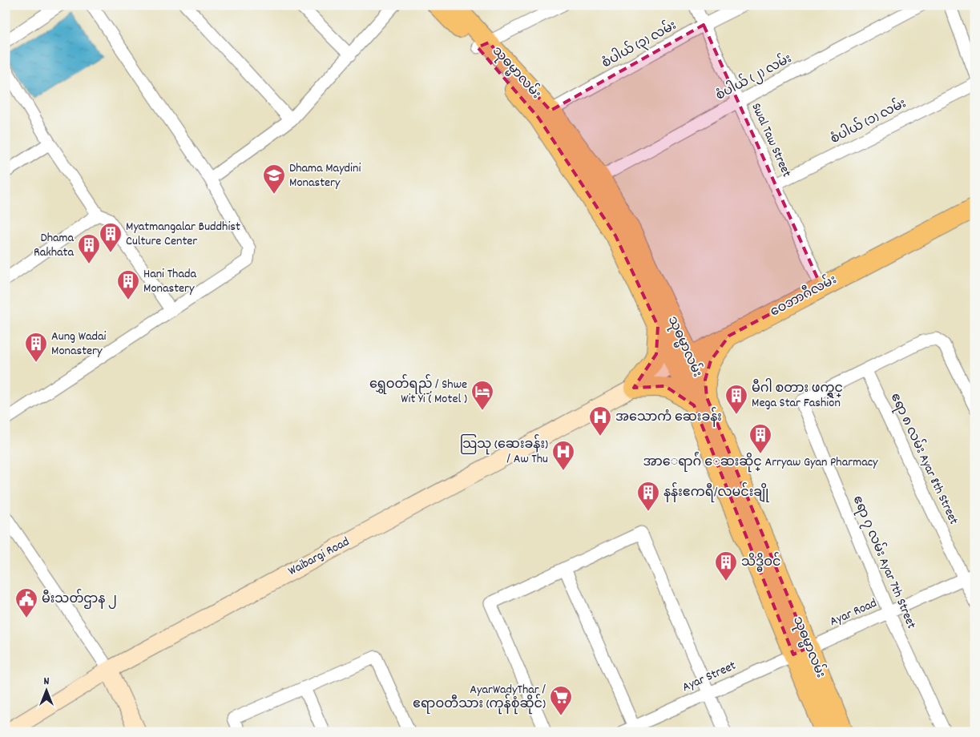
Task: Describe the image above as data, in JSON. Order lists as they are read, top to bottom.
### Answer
{
  "streets": {
    "main road": ["သုဓမ္မာလမ်း", "ဝေဘာဂီလမ်း"],
    "street": [
      "စံပါယ် (၃) လမ်း",
      "စံပါယ် (၂) လမ်း",
      "စံပါယ် (၁) လမ်း",
      "Swal Taw Street",
      "ဧရာ ၈ လမ်း Ayar 8th Street",
      "Waibargi Road",
      "ဧရာ ၇ လမ်း Ayar 7th Street",
      "Ayar Road",
      "Ayar Street"
    ]
  },
  "crossings": [
    ["စံပါယ် (၃) လမ်း", "သုဓမ္မာလမ်း"],
    ["စံပါယ် (၃) လမ်း", "Swal Taw Street"],
    ["သုဓမ္မာလမ်း", "စံပါယ် (၂) လမ်း"],
    ["သုဓမ္မာလမ်း", "ဝေဘာဂီလမ်း"],
    ["သုဓမ္မာလမ်း", "Ayar Road"],
    ["သုဓမ္မာလမ်း", "Ayar Street"],
    ["စံပါယ် (၂) လမ်း", "Swal Taw Street"],
    ["စံပါယ် (၁) လမ်း", "Swal Taw Street"],
    ["Swal Taw Street", "ဝေဘာဂီလမ်း"],
    ["ဝေဘာဂီလမ်း", "Waibargi Road"],
    ["ဧရာ ၈ လမ်း Ayar 8th Street", "ဧရာ ၇ လမ်း Ayar 7th Street"],
    ["ဧရာ ၈ လမ်း Ayar 8th Street", "Ayar Road"],
    ["ဧရာ ၇ လမ်း Ayar 7th Street", "Ayar Road"],
    ["Ayar Road", "Ayar Street"]
  ],
  "places": {
    "school or university": ["Dhama Maydini Monastery"],
    "building": [
      "Myatmangalar Buddhist Culture Center",
      "Dhama Rakhata",
      "Hani Thada Monastery",
      "Aung Wadai Monastery",
      "မီဂါ စတား ဖက္ရွင္ Mega Star Fashion",
      "အာေရာဂ်ံ ေဆးဆိုင္ Arryaw Gyan Pharmacy",
      "နန်းဧကရီ/လမင်းချို",
      "သိဒ္ဓိဝင်"
    ],
    "hotel": ["ရွှေဝတ်ရည် / Shwe Wit Yi ( Motel )"],
    "hospital": ["အသောကံ ဆေးခန်း", "သြသု (ဆေးခန်း) / Aw Thu"],
    "public building": ["မီးသတ်ဌာန ၂"],
    "supermarket": ["AyarWadyThar / ဧရာဝတီသား (ကုန်စုံဆိုင်)"]
  },
  "north": "top"
}
